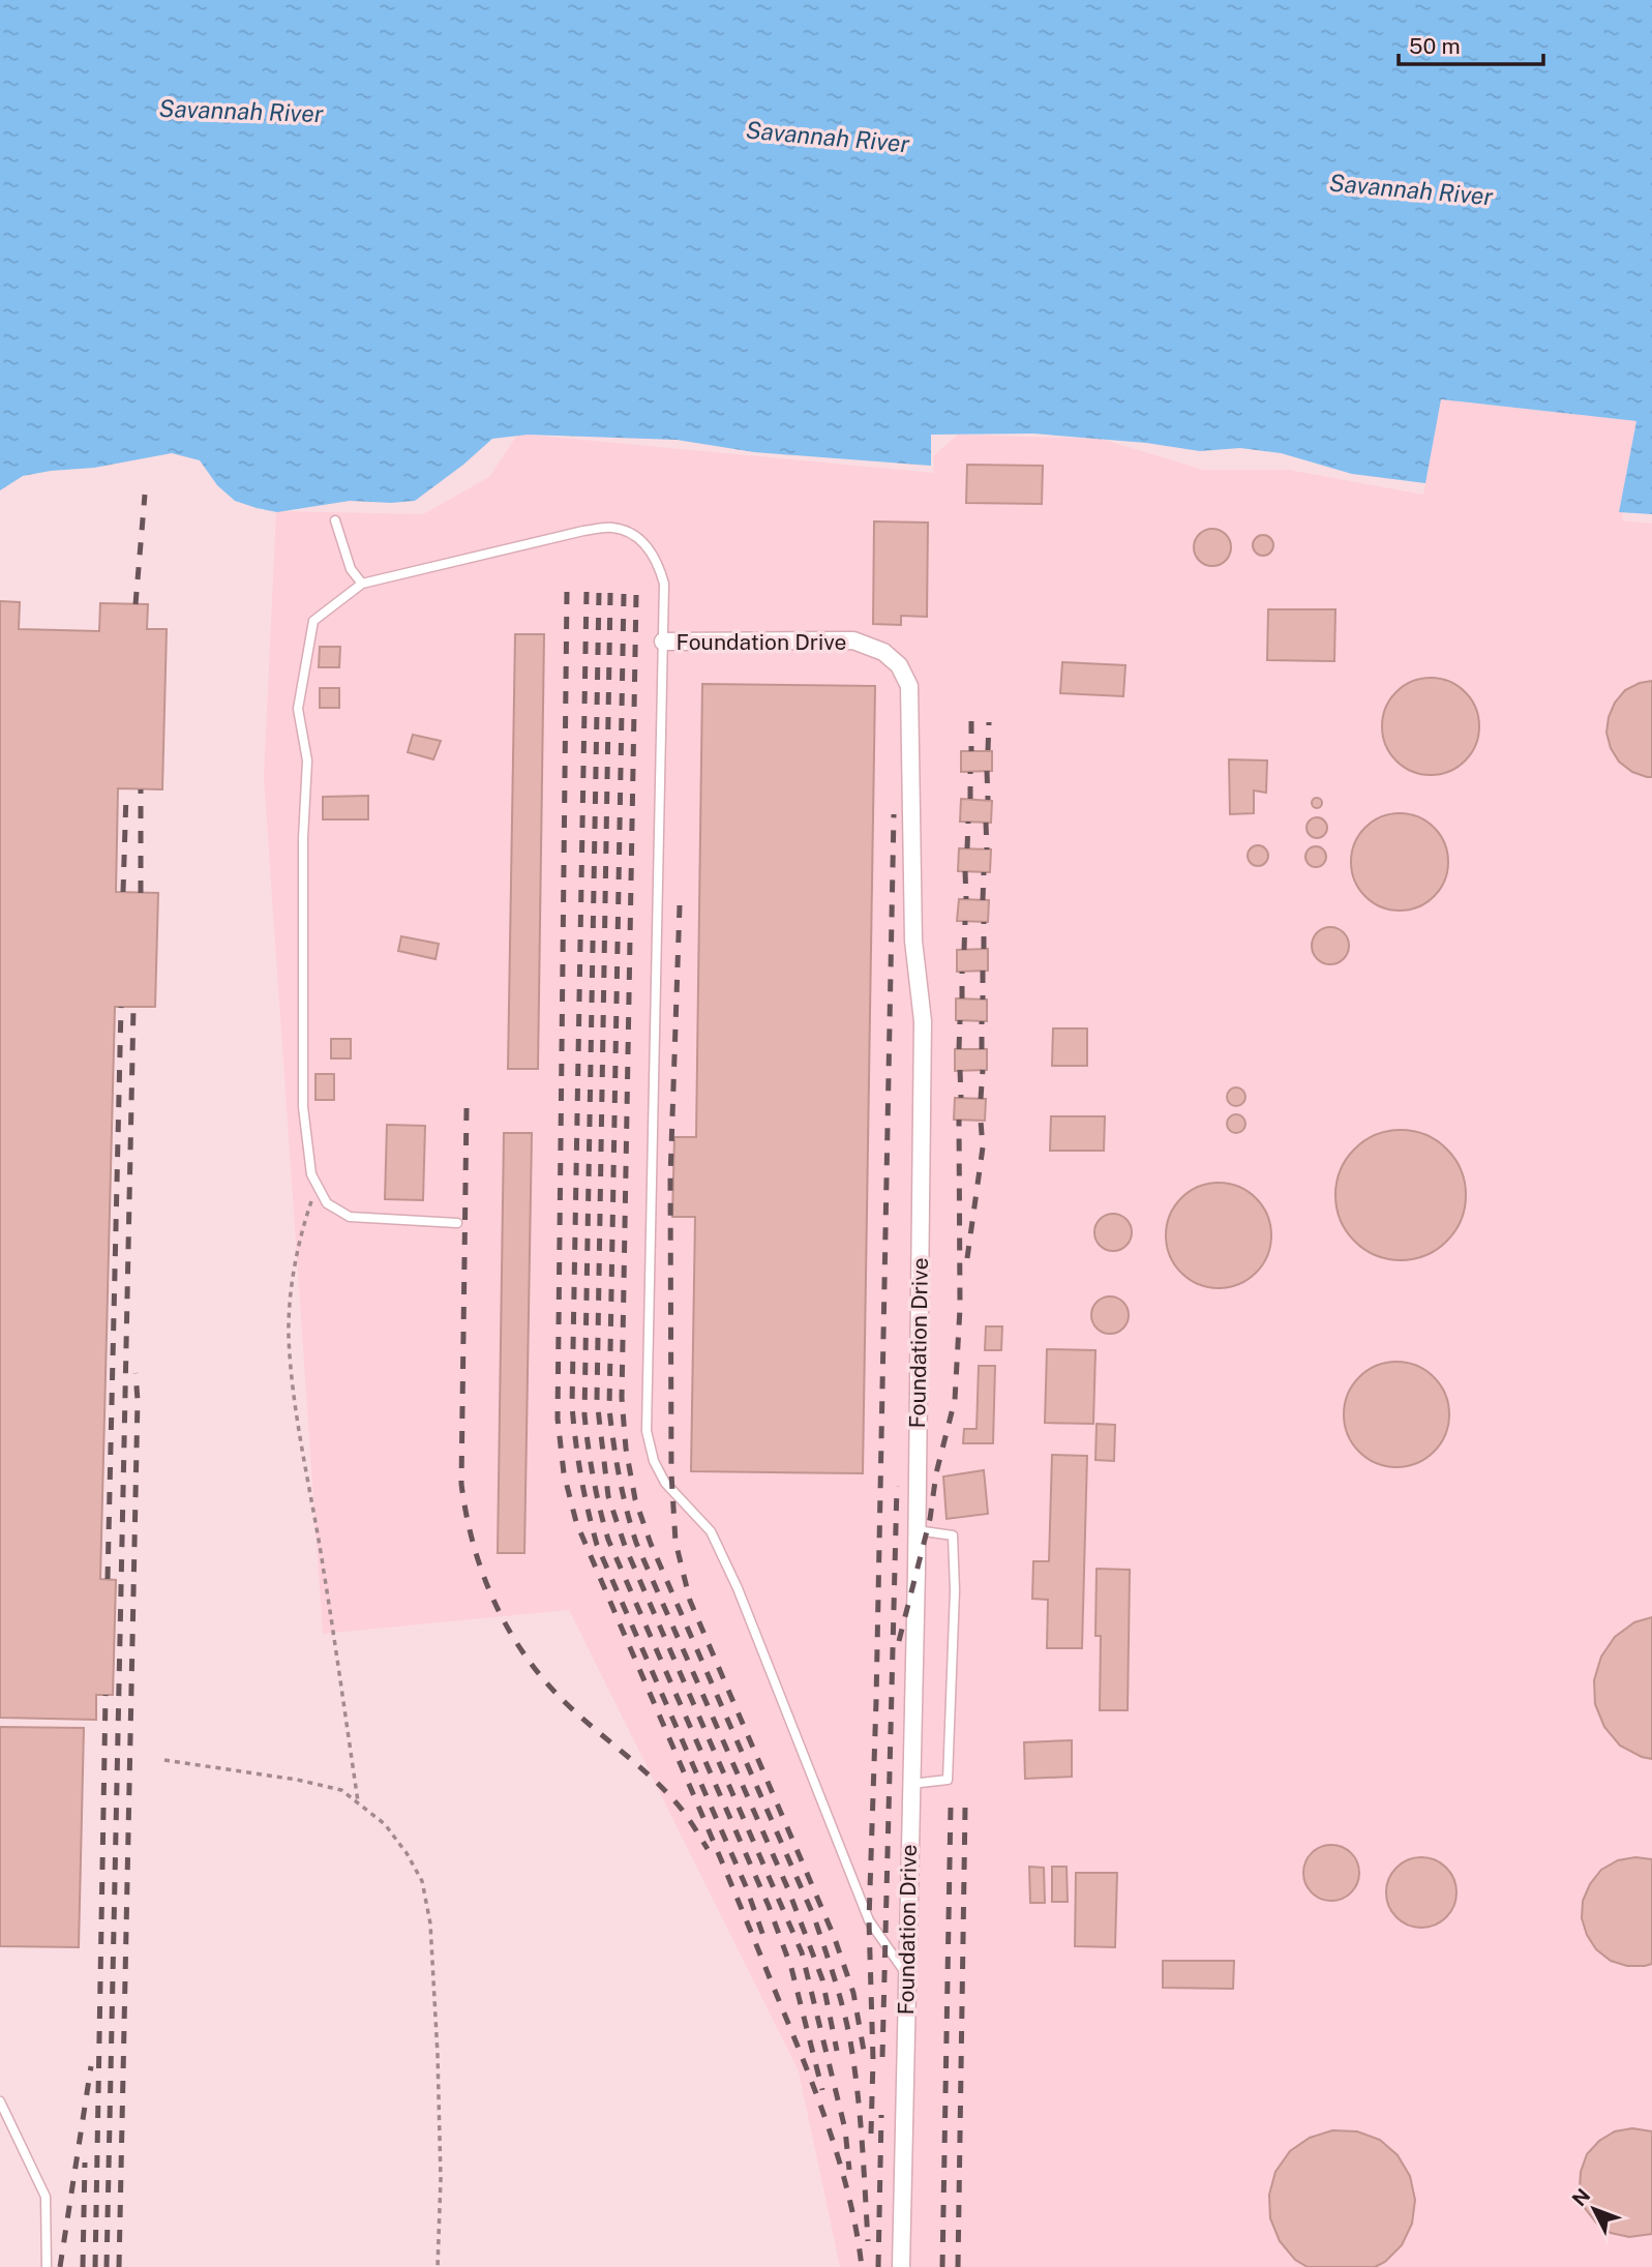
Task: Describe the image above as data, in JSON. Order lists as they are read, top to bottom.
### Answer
{
  "streets": {
    "street": ["Foundation Drive"]
  },
  "water": ["Savannah River"],
  "scale_bar": "50 m",
  "north": "top left"
}
